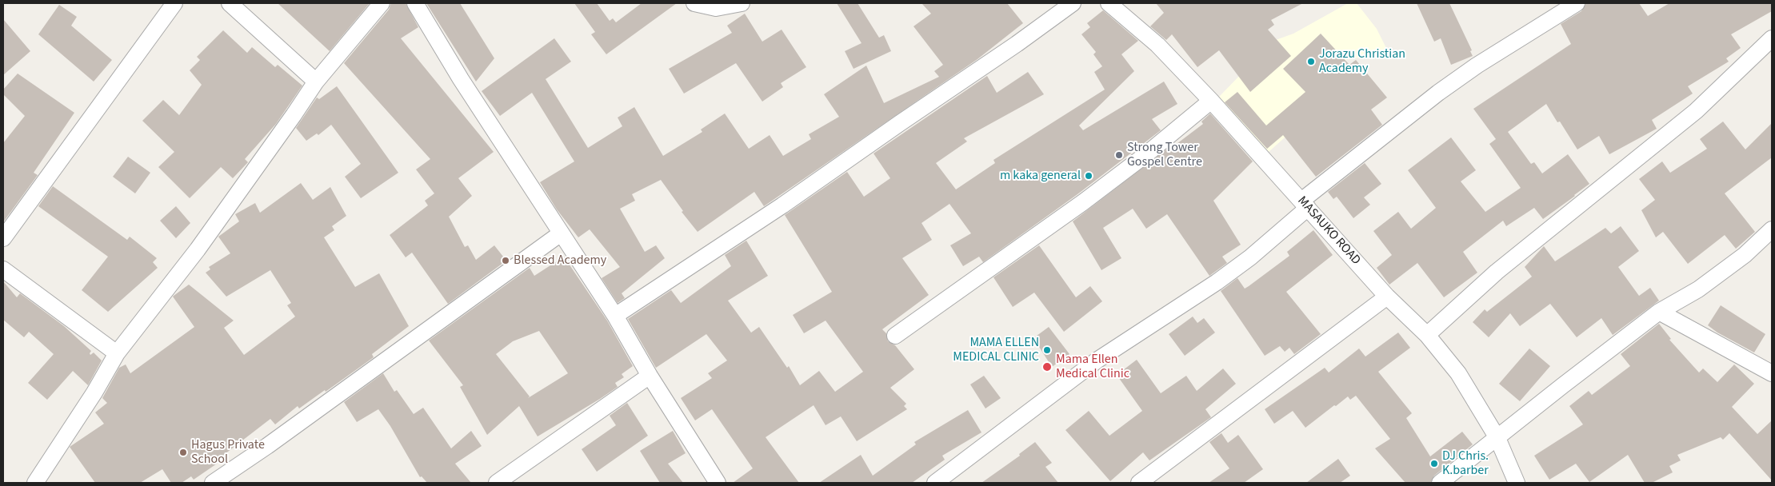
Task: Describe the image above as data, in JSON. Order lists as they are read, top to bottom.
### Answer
{
  "streets": {
    "street": ["MASAUKO ROAD"]
  },
  "places": [
    "Jorazu Christian Academy",
    "Strong Tower Gospel Centre",
    "m kaka general",
    "Blessed Academy",
    "MAMA ELLEN MEDICAL CLINIC",
    "Mama Ellen Medical Clinic",
    "Hagus Private School",
    "DJ Chris. K.barber"
  ]
}
